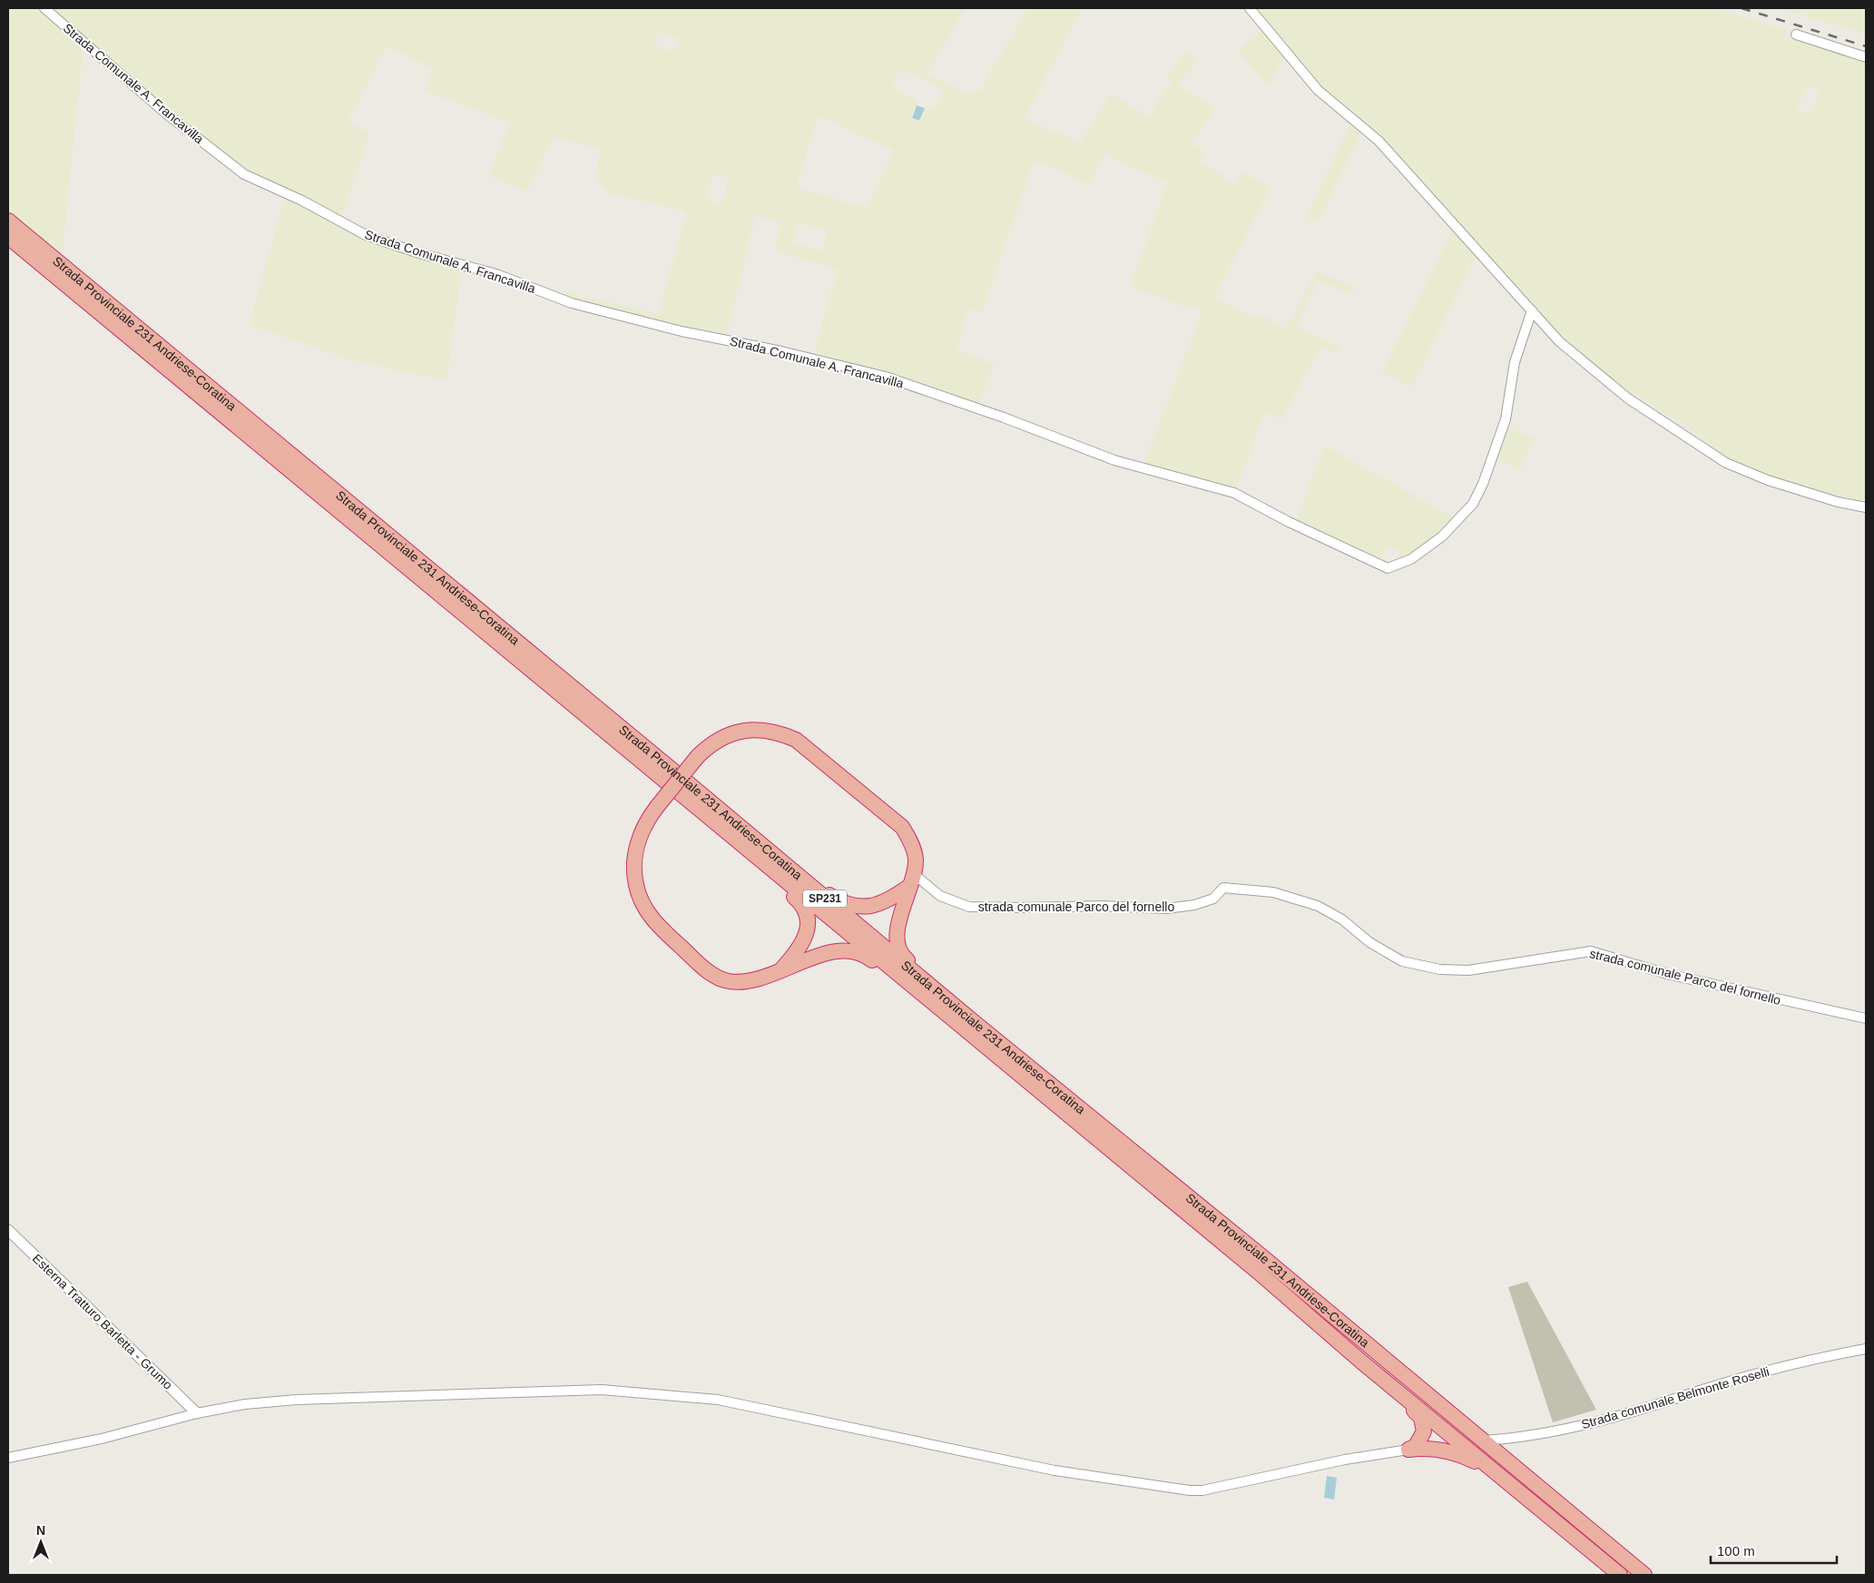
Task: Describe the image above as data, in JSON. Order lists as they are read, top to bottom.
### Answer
{
  "streets": {
    "highway": ["Strada Provinciale 231 Andriese-Coratina", "SP231"],
    "street": [
      "Strada Comunale A. Francavilla",
      "strada comunale Parco del fornello",
      "Esterna Tratturo Barletta - Grumo",
      "Strada comunale Belmonte Roselli"
    ]
  },
  "crossings": [
    ["Strada Provinciale 231 Andriese-Coratina", "Strada comunale Belmonte Roselli"]
  ],
  "scale_bar": "100 m",
  "north": "top"
}
